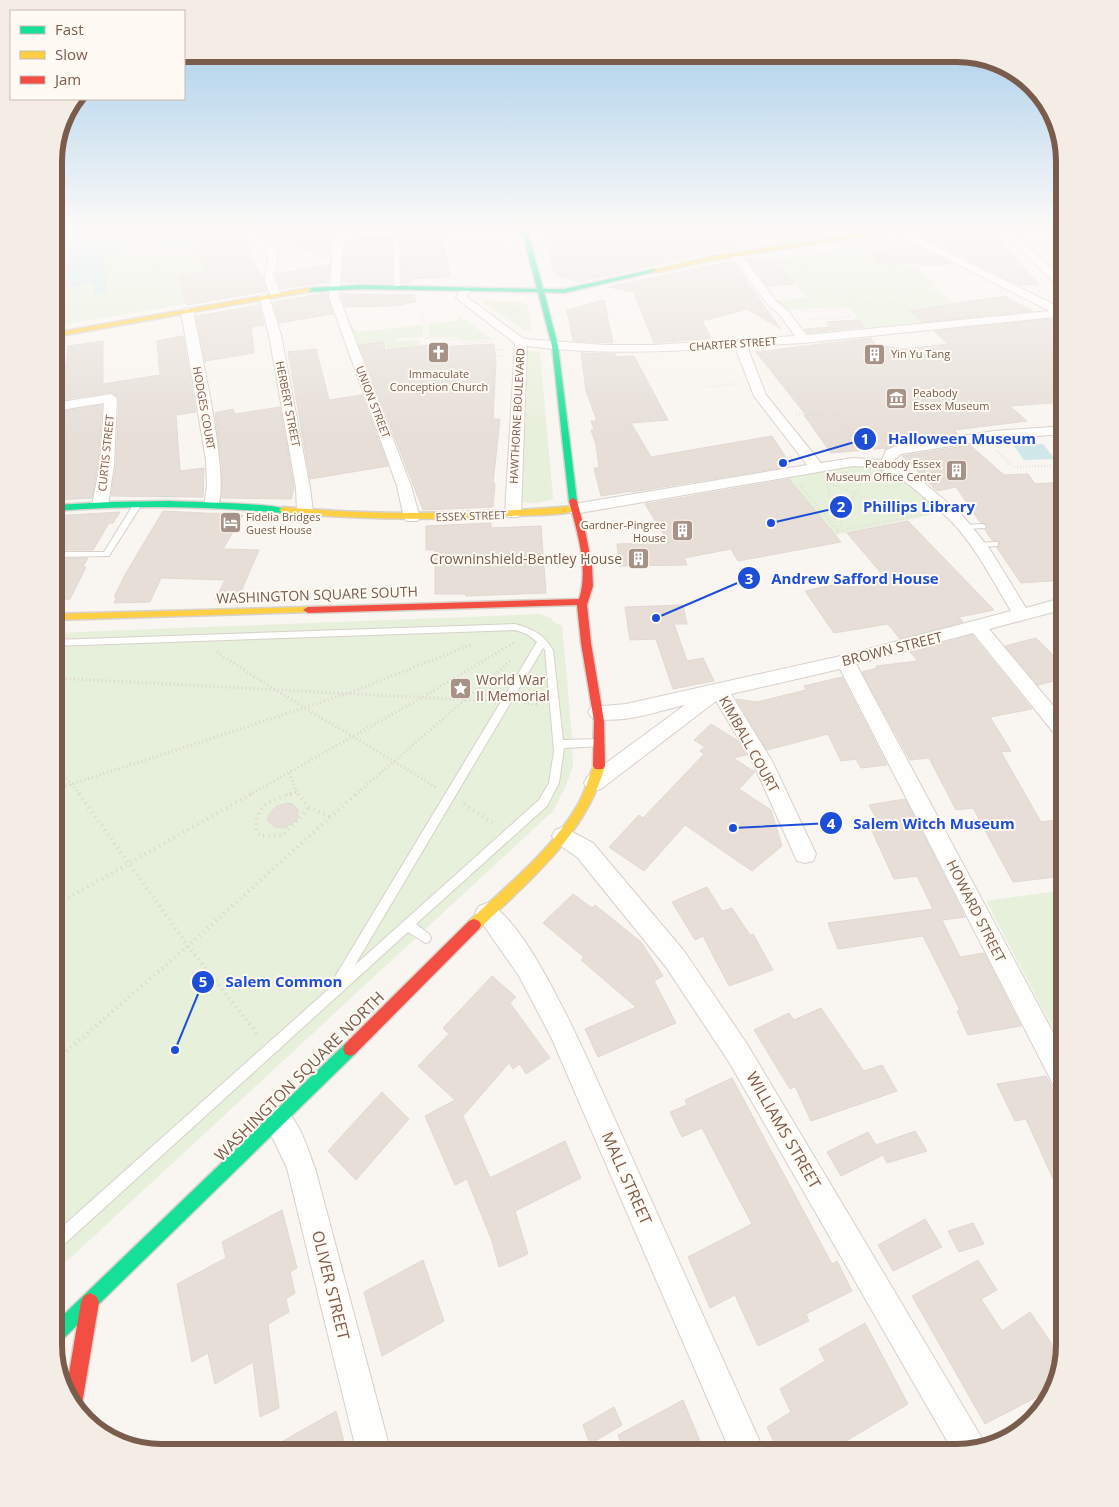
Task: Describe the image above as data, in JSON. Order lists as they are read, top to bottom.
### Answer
{
  "streets": {
    "main road": ["ESSEX STREET", "WASHINGTON SQUARE SOUTH", "WASHINGTON SQUARE NORTH"],
    "street": [
      "CHARTER STREET",
      "UNION STREET",
      "HERBERT STREET",
      "HODGES COURT",
      "HAWTHORNE BOULEVARD",
      "CURTIS STREET",
      "BROWN STREET",
      "KIMBALL COURT",
      "HOWARD STREET",
      "WILLIAMS STREET",
      "MALL STREET",
      "OLIVER STREET"
    ]
  },
  "crossings": [
    ["CHARTER STREET", "HAWTHORNE BOULEVARD"],
    ["UNION STREET", "ESSEX STREET"],
    ["HERBERT STREET", "ESSEX STREET"],
    ["HODGES COURT", "ESSEX STREET"],
    ["HAWTHORNE BOULEVARD", "ESSEX STREET"],
    ["CURTIS STREET", "ESSEX STREET"],
    ["WASHINGTON SQUARE SOUTH", "WASHINGTON SQUARE NORTH"],
    ["BROWN STREET", "KIMBALL COURT"],
    ["BROWN STREET", "HOWARD STREET"],
    ["BROWN STREET", "WASHINGTON SQUARE NORTH"],
    ["WASHINGTON SQUARE NORTH", "WILLIAMS STREET"],
    ["WASHINGTON SQUARE NORTH", "MALL STREET"],
    ["WASHINGTON SQUARE NORTH", "OLIVER STREET"]
  ],
  "places": {
    "church": ["Immaculate Conception Church"],
    "building": [
      "Yin Yu Tang",
      "Peabody Essex Museum Office Center",
      "Gardner-Pingree House",
      "Crowninshield-Bentley House"
    ],
    "museum": ["Peabody Essex Museum"],
    "other": [
      "Halloween Museum",
      "Phillips Library",
      "Andrew Safford House",
      "Salem Witch Museum",
      "Salem Common"
    ],
    "hotel": ["Fidelia Bridges Guest House"],
    "place": ["World War II Memorial"]
  },
  "legend": ["Fast", "Slow", "Jam"]
}
